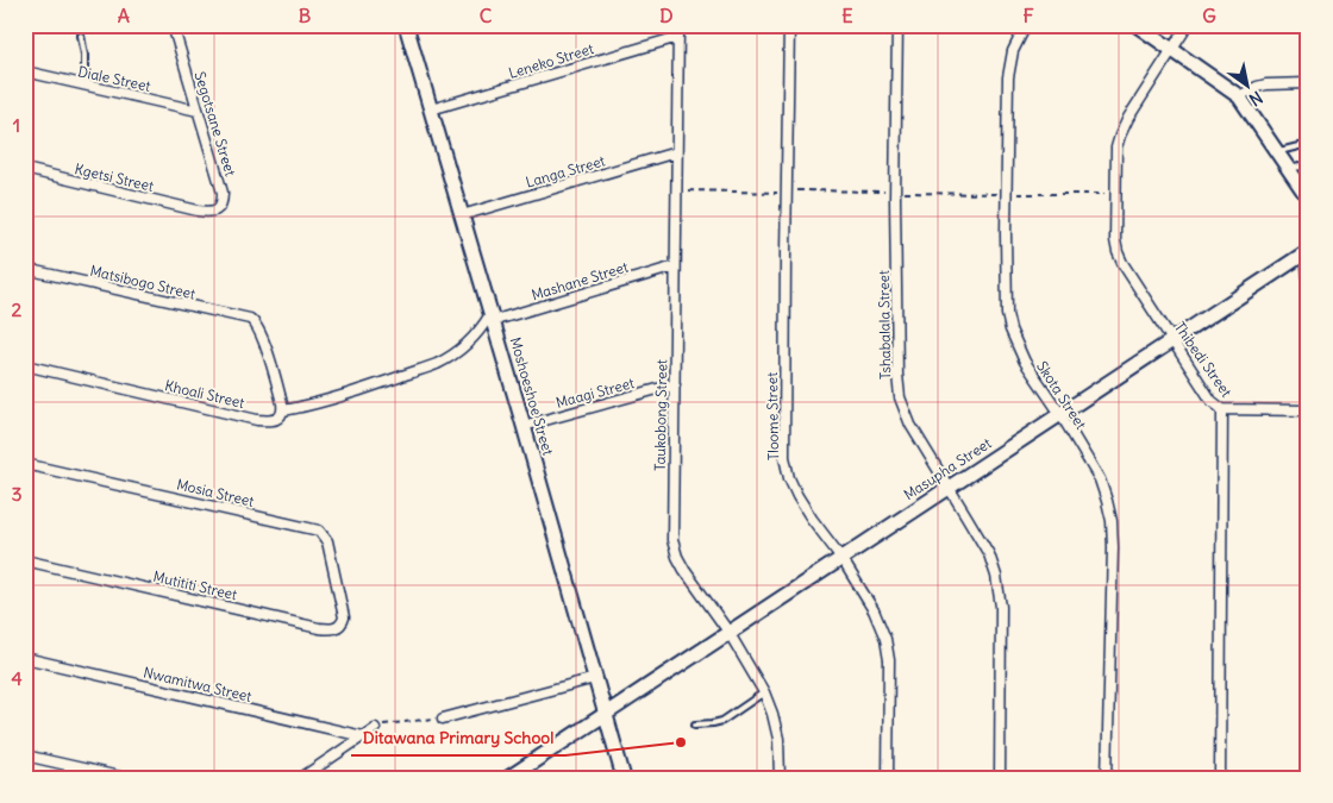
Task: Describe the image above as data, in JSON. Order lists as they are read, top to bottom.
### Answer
{
  "streets": {
    "street": [
      "Leneko Street",
      "Diale Street",
      "Segotsane Street",
      "Langa Street",
      "Kgetsi Street",
      "Mashane Street",
      "Matsibogo Street",
      "Tshabalala Street",
      "Thibedi Street",
      "Maagi Street",
      "Khoali Street",
      "Skota Street",
      "Moshoeshoe Street",
      "Taukobong Street",
      "Tloome Street",
      "Masupha Street",
      "Mosia Street",
      "Mutititi Street",
      "Nwamitwa Street"
    ]
  },
  "crossings": [
    ["Leneko Street", "Moshoeshoe Street"],
    ["Leneko Street", "Taukobong Street"],
    ["Diale Street", "Segotsane Street"],
    ["Segotsane Street", "Kgetsi Street"],
    ["Langa Street", "Moshoeshoe Street"],
    ["Langa Street", "Taukobong Street"],
    ["Mashane Street", "Khoali Street"],
    ["Mashane Street", "Moshoeshoe Street"],
    ["Mashane Street", "Taukobong Street"],
    ["Matsibogo Street", "Khoali Street"],
    ["Tshabalala Street", "Masupha Street"],
    ["Thibedi Street", "Masupha Street"],
    ["Maagi Street", "Moshoeshoe Street"],
    ["Maagi Street", "Taukobong Street"],
    ["Khoali Street", "Moshoeshoe Street"],
    ["Skota Street", "Masupha Street"],
    ["Moshoeshoe Street", "Masupha Street"],
    ["Taukobong Street", "Masupha Street"],
    ["Tloome Street", "Masupha Street"],
    ["Mosia Street", "Mutititi Street"]
  ],
  "places": ["Ditawana Primary School"],
  "north": "bottom right",
  "grid": {
    "columns": [
      "A",
      "B",
      "C",
      "D",
      "E",
      "F",
      "G"
    ],
    "rows": [
      "1",
      "2",
      "3",
      "4"
    ]
  }
}
